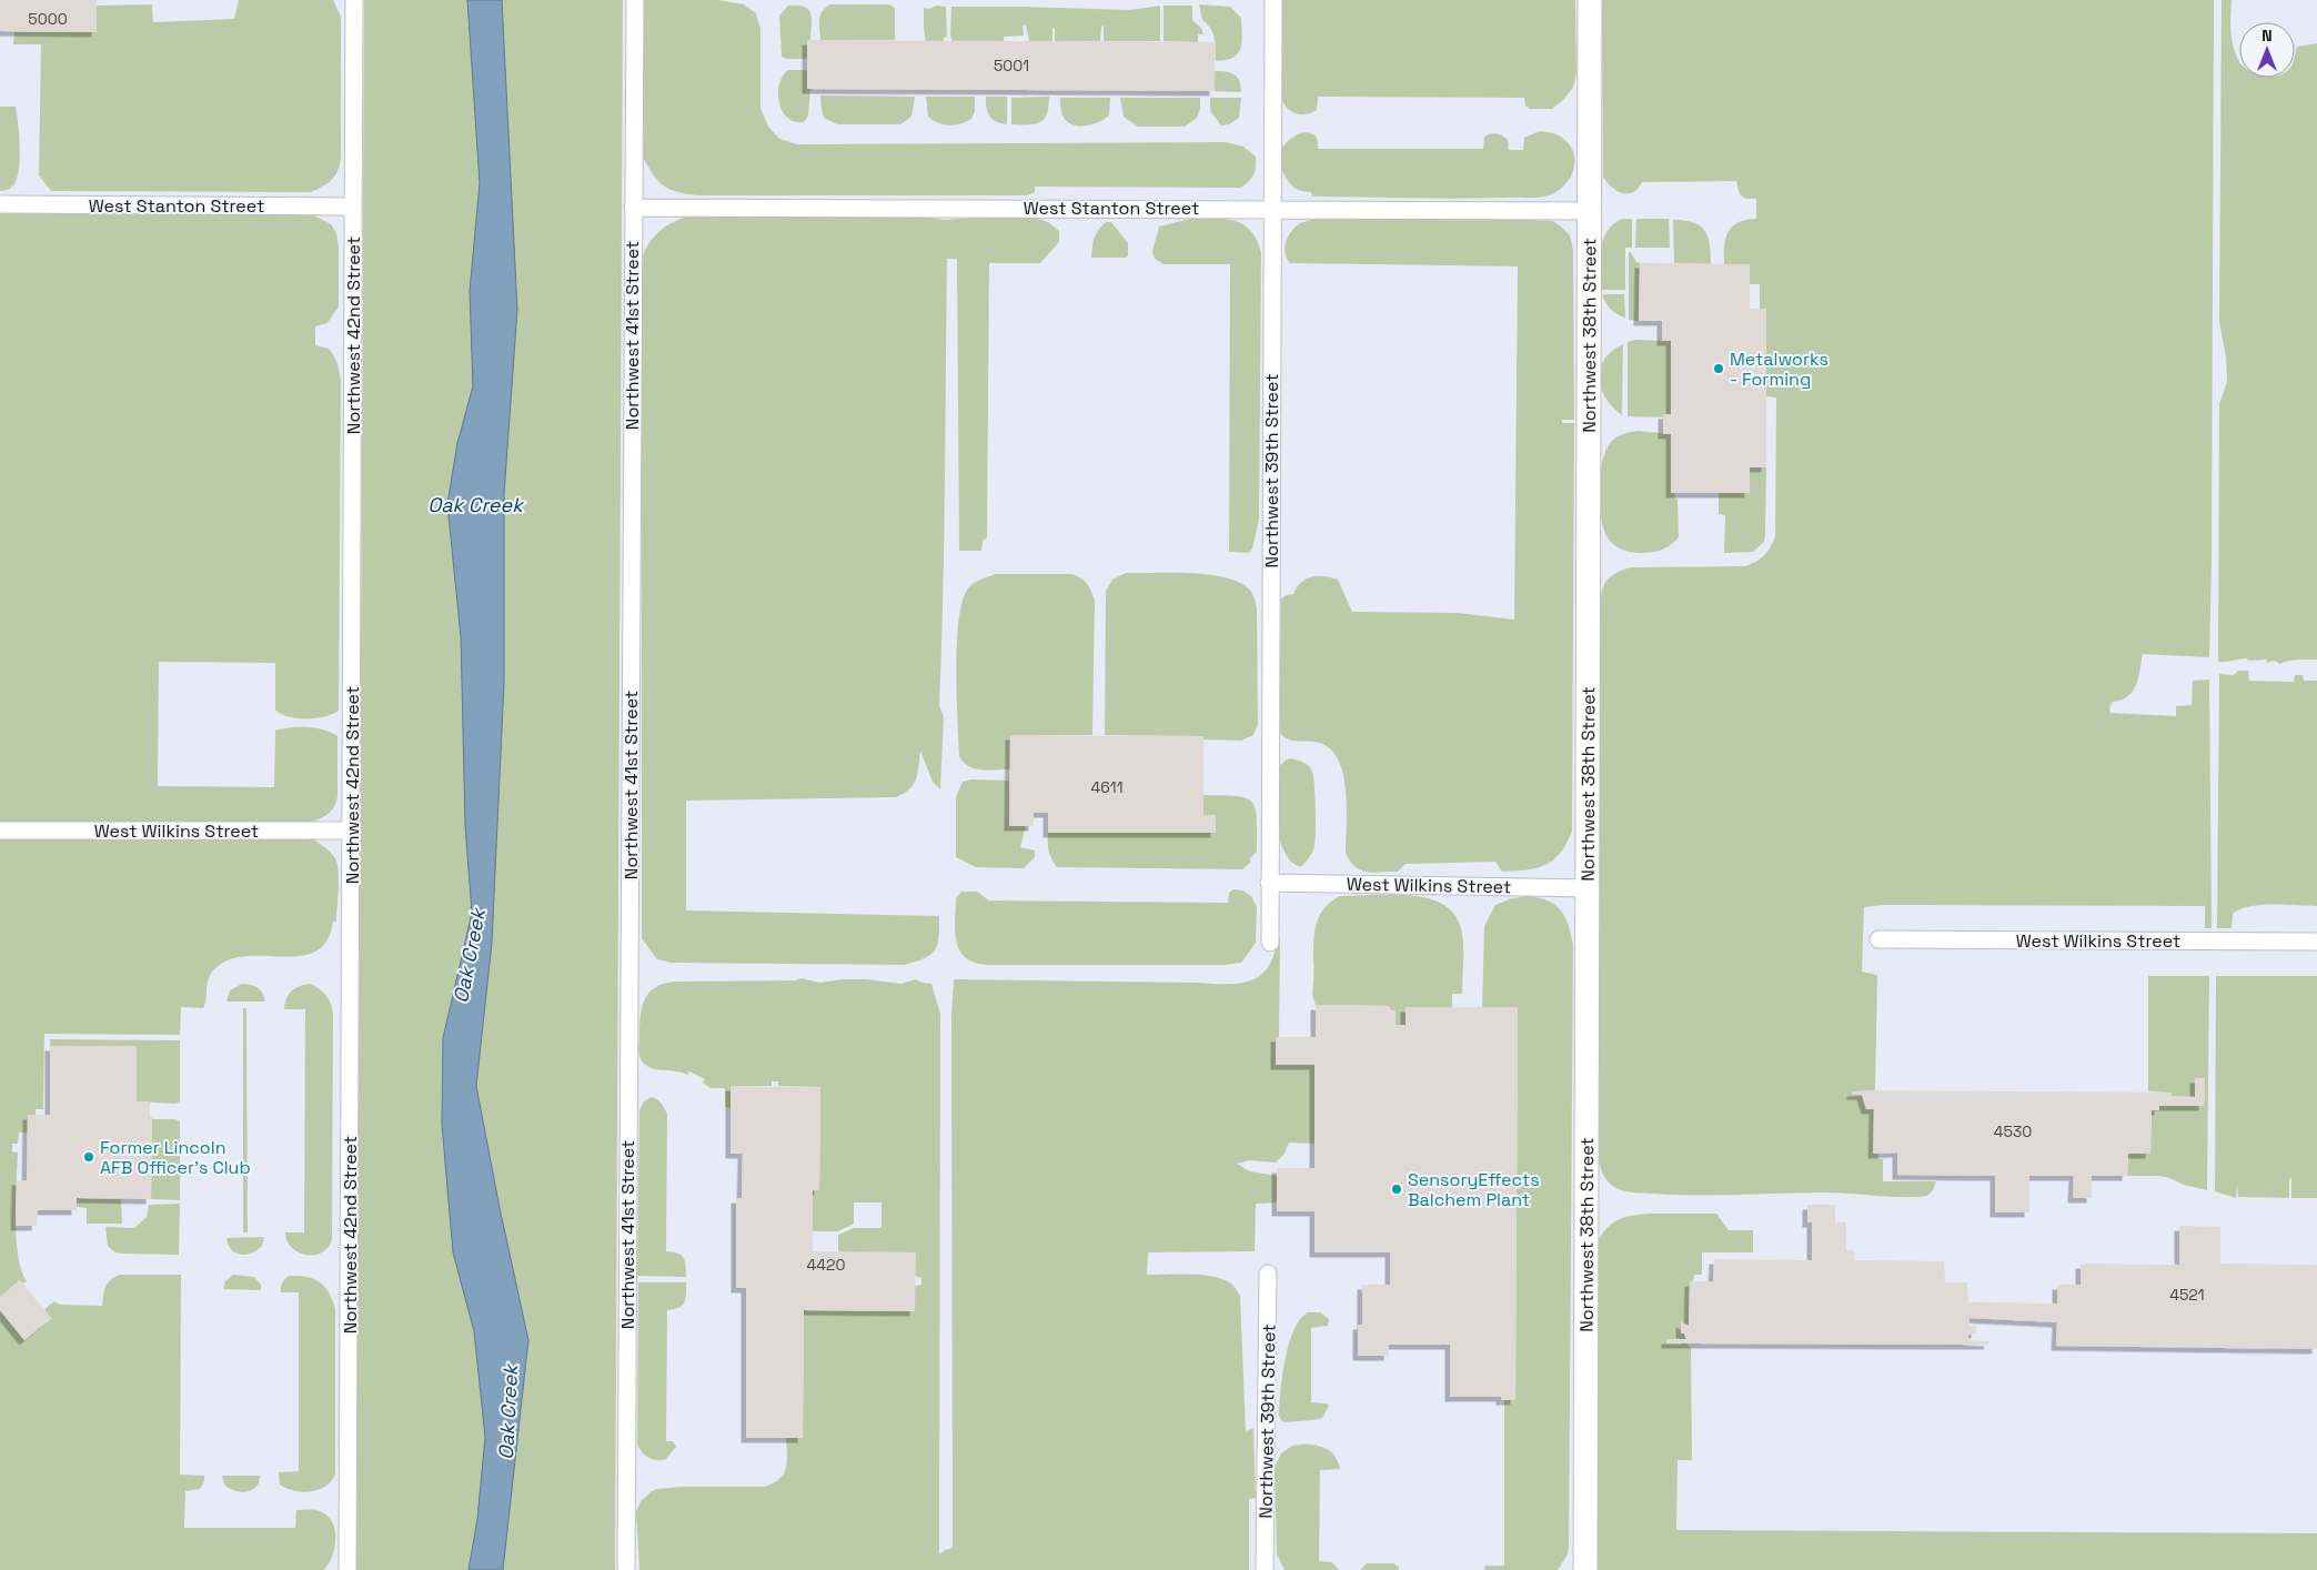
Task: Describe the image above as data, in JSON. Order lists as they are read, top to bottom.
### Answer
{
  "streets": {
    "main road": ["Northwest 38th Street"],
    "street": [
      "West Stanton Street",
      "Northwest 42nd Street",
      "Northwest 41st Street",
      "Northwest 39th Street",
      "West Wilkins Street"
    ]
  },
  "crossings": [
    ["West Stanton Street", "Northwest 42nd Street"],
    ["West Stanton Street", "Northwest 41st Street"],
    ["West Stanton Street", "Northwest 38th Street"],
    ["West Stanton Street", "Northwest 39th Street"],
    ["Northwest 42nd Street", "West Wilkins Street"],
    ["Northwest 38th Street", "West Wilkins Street"],
    ["Northwest 39th Street", "West Wilkins Street"]
  ],
  "water": ["Oak Creek"],
  "places": ["Metalworks - Forming", "Former Lincoln AFB Officer's Club", "SensoryEffects Balchem Plant"],
  "house_numbers": [
    "5000",
    "5001",
    "4611",
    "4530",
    "4420",
    "4521"
  ],
  "north": "top"
}
